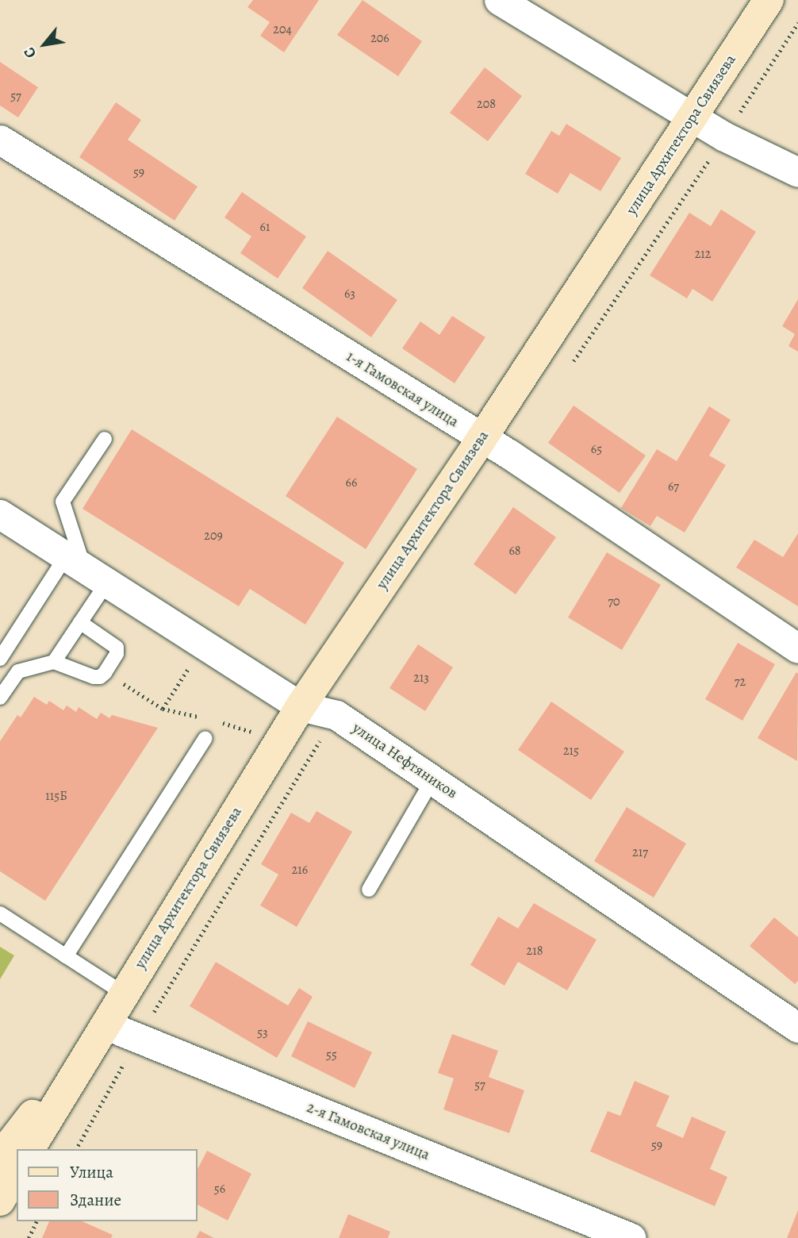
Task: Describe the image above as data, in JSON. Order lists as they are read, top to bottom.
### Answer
{
  "streets": {
    "main road": ["улица Архитектора Свиязева"],
    "street": ["1-я Гамовская улица", "улица Нефтяников", "2-я Гамовская улица"]
  },
  "crossings": [
    ["улица Архитектора Свиязева", "1-я Гамовская улица"],
    ["улица Архитектора Свиязева", "улица Нефтяников"],
    ["улица Архитектора Свиязева", "2-я Гамовская улица"]
  ],
  "house_numbers": [
    "204",
    "206",
    "57",
    "208",
    "59",
    "61",
    "212",
    "63",
    "65",
    "66",
    "67",
    "209",
    "68",
    "70",
    "213",
    "72",
    "215",
    "115Б",
    "217",
    "216",
    "218",
    "53",
    "55",
    "57",
    "59",
    "56"
  ],
  "legend": ["Улица", "Здание"],
  "north": "bottom left"
}
